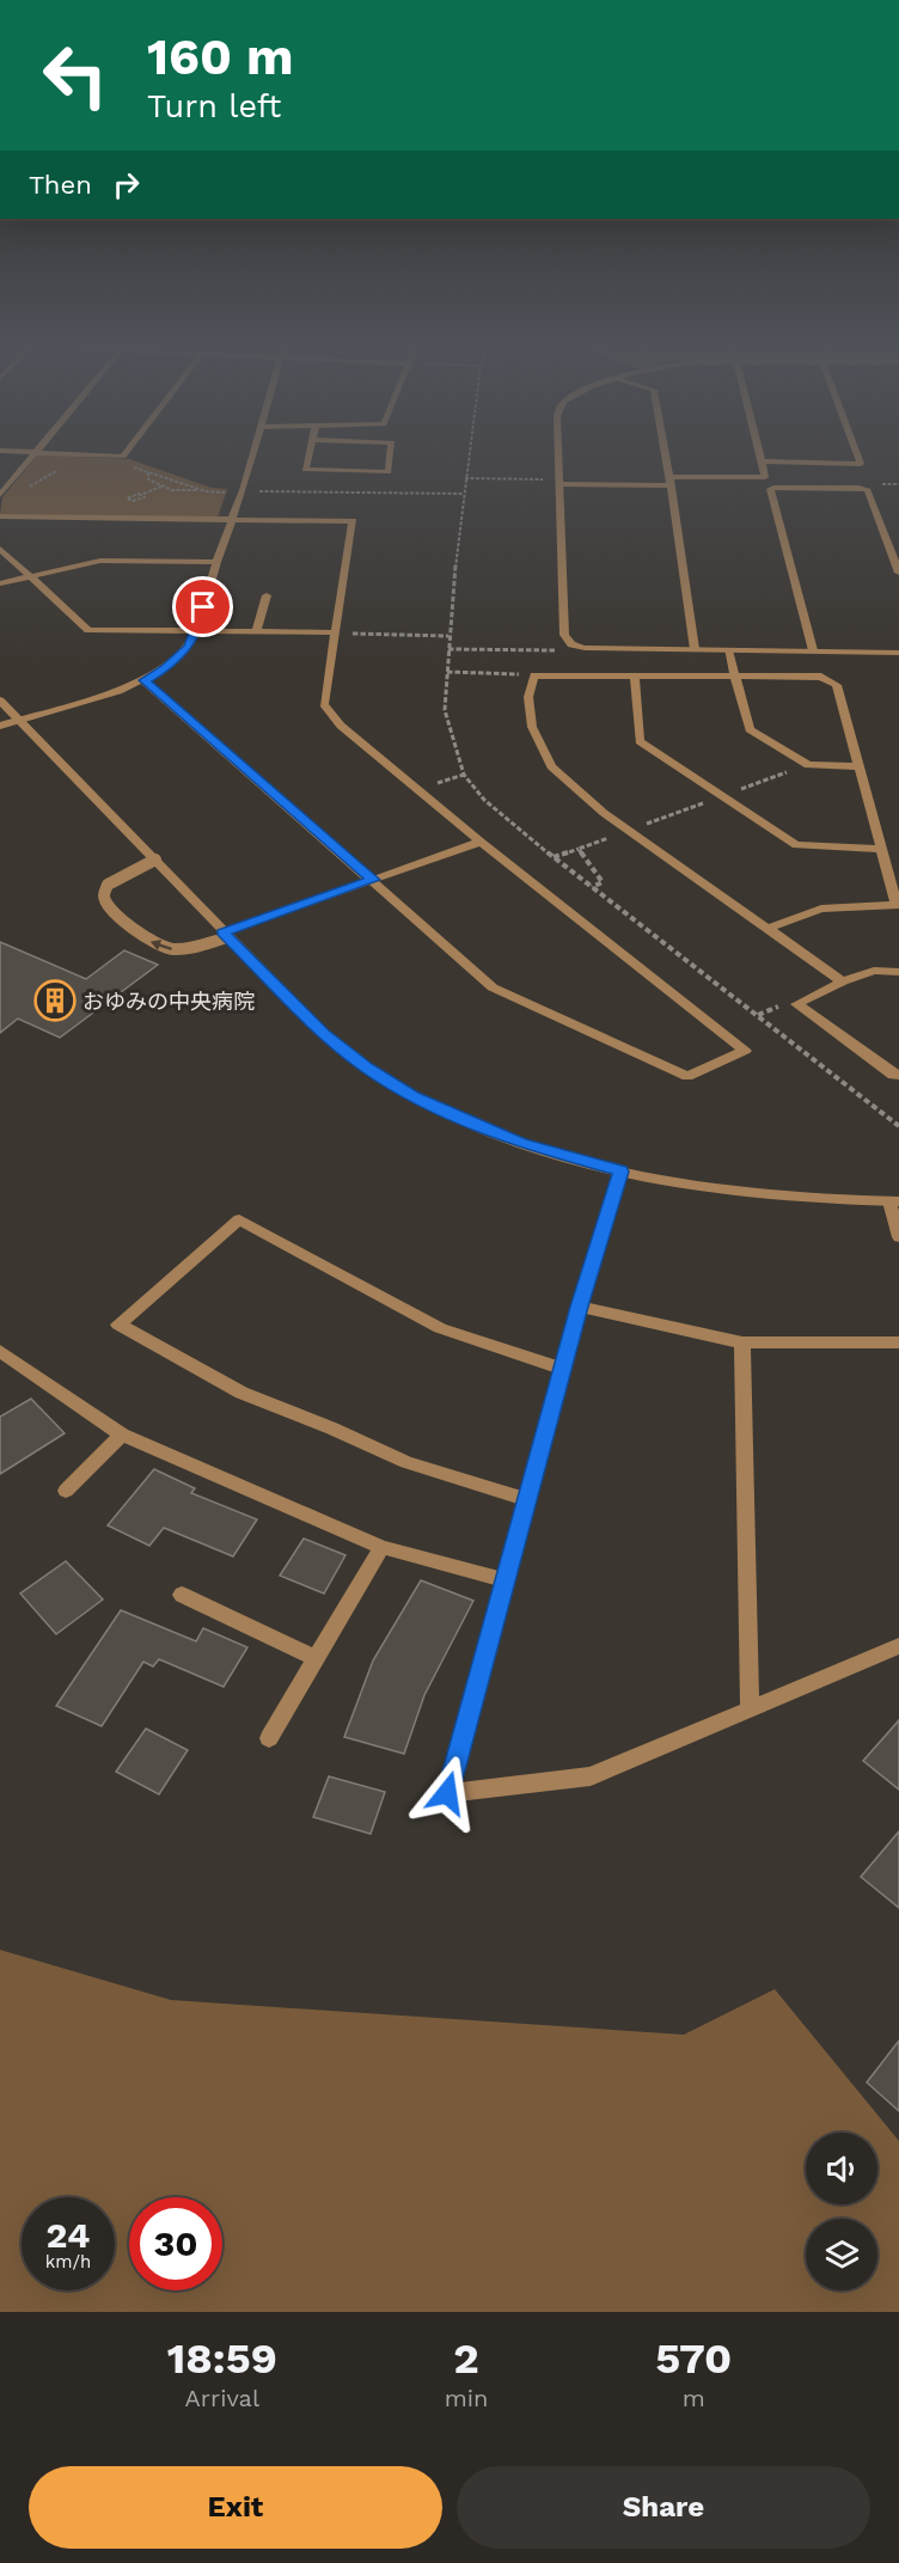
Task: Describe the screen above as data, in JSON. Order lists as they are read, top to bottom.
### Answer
{
  "places": {
    "building": ["おゆみの中央病院"]
  },
  "page": {
    "turn": ["160 m", "Turn left"],
    "then": "Then",
    "speed": "24 km/h",
    "limit": "30",
    "eta": [
      "18:59",
      "Arrival",
      "2",
      "min",
      "570",
      "m"
    ],
    "buttons": ["Exit", "Share"]
  }
}
